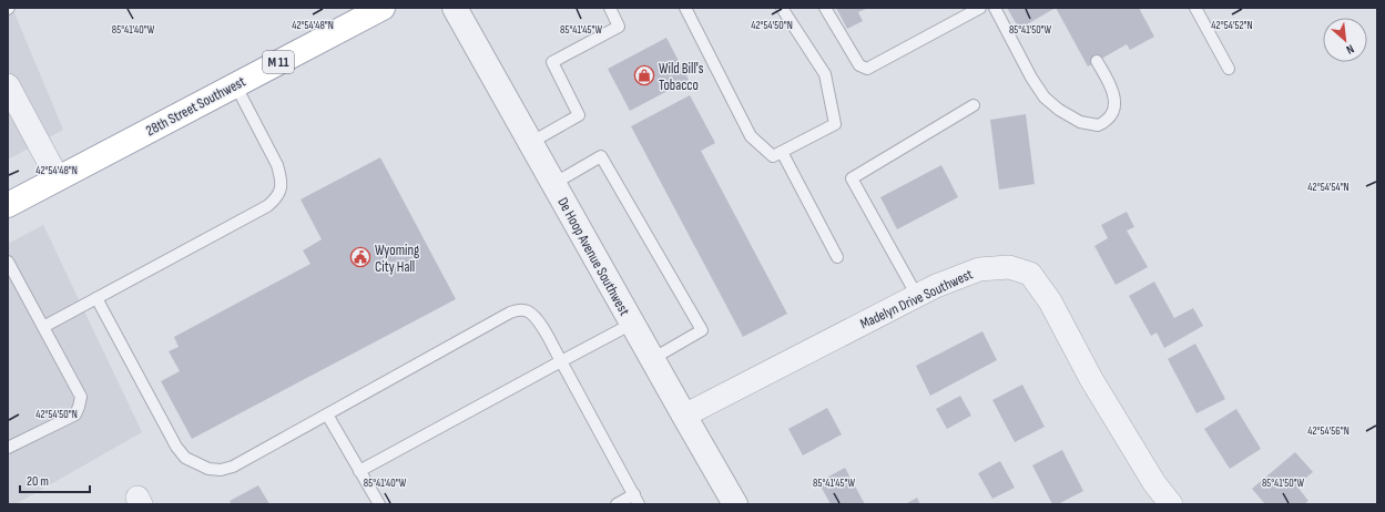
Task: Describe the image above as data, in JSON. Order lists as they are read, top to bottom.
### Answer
{
  "streets": {
    "main road": ["M 11", "28th Street Southwest"],
    "street": ["De Hoop Avenue Southwest", "Madelyn Drive Southwest"]
  },
  "crossings": [
    ["De Hoop Avenue Southwest", "Madelyn Drive Southwest"]
  ],
  "places": {
    "shop": ["Wild Bill's Tobacco"],
    "public building": ["Wyoming City Hall"]
  },
  "scale_bar": "20 m",
  "north": "bottom right",
  "coordinates": [
    "42°54'50\"N",
    "42°54'52\"N",
    "42°54'48\"N",
    "85°41'40\"W",
    "85°41'45\"W",
    "85°41'50\"W",
    "42°54'54\"N",
    "42°54'56\"N"
  ]
}
